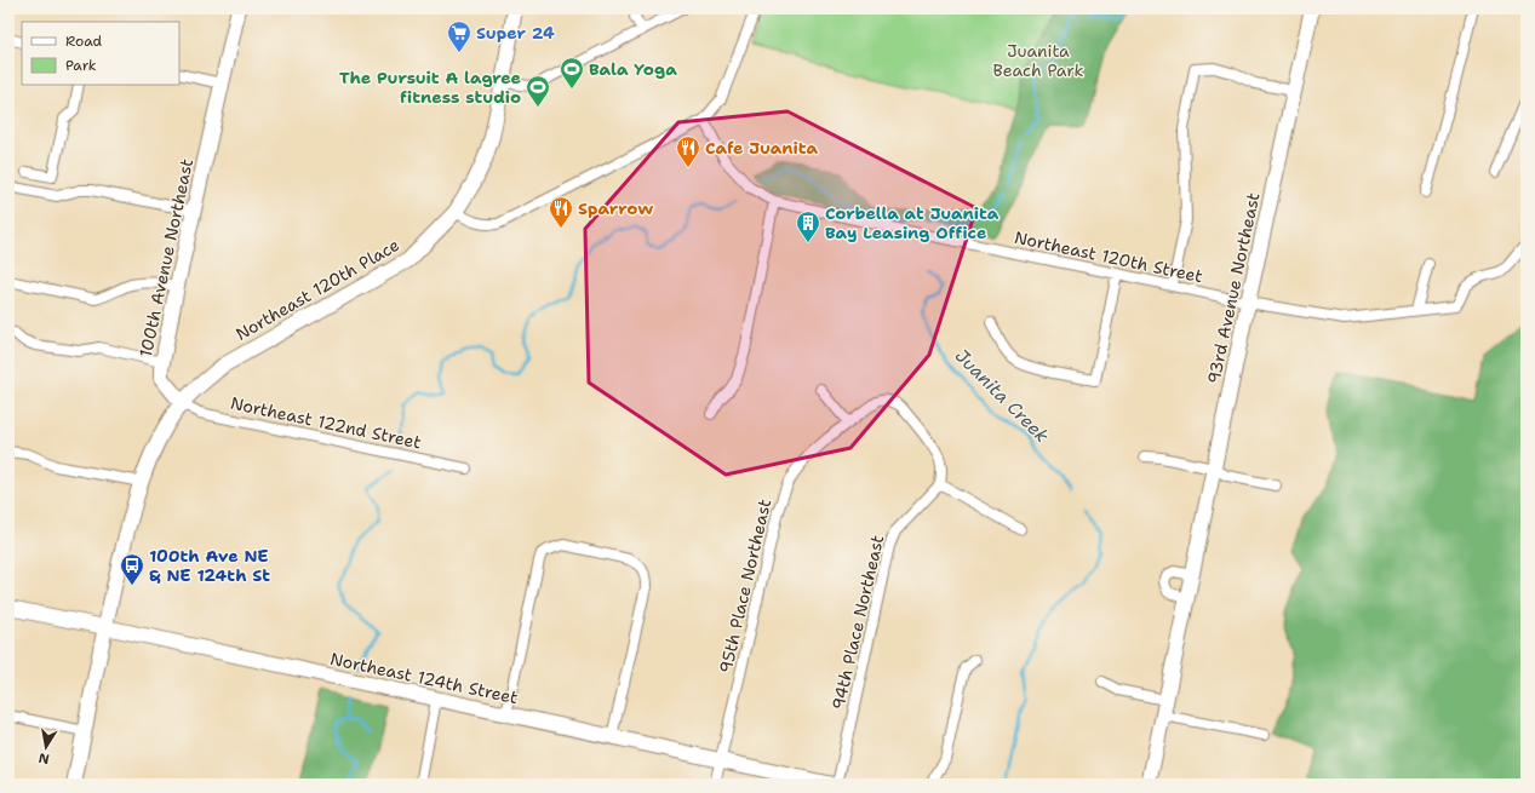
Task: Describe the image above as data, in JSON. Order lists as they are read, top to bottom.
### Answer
{
  "streets": {
    "street": [
      "Northeast 120th Street",
      "100th Avenue Northeast",
      "93rd Avenue Northeast",
      "Northeast 120th Place",
      "Northeast 122nd Street",
      "95th Place Northeast",
      "94th Place Northeast",
      "Northeast 124th Street"
    ]
  },
  "crossings": [
    ["Northeast 120th Street", "93rd Avenue Northeast"],
    ["100th Avenue Northeast", "Northeast 120th Place"],
    ["100th Avenue Northeast", "Northeast 122nd Street"],
    ["Northeast 120th Place", "Northeast 122nd Street"],
    ["95th Place Northeast", "94th Place Northeast"],
    ["95th Place Northeast", "Northeast 124th Street"]
  ],
  "water": ["Juanita Creek"],
  "parks": ["Juanita Beach Park"],
  "places": {
    "supermarket": ["Super 24"],
    "sports": ["Bala Yoga", "The Pursuit A lagree fitness studio"],
    "restaurant": ["Cafe Juanita", "Sparrow"],
    "building": ["Corbella at Juanita Bay Leasing Office"],
    "bus stop": ["100th Ave NE & NE 124th St"]
  },
  "legend": ["Road", "Park"],
  "north": "bottom"
}
